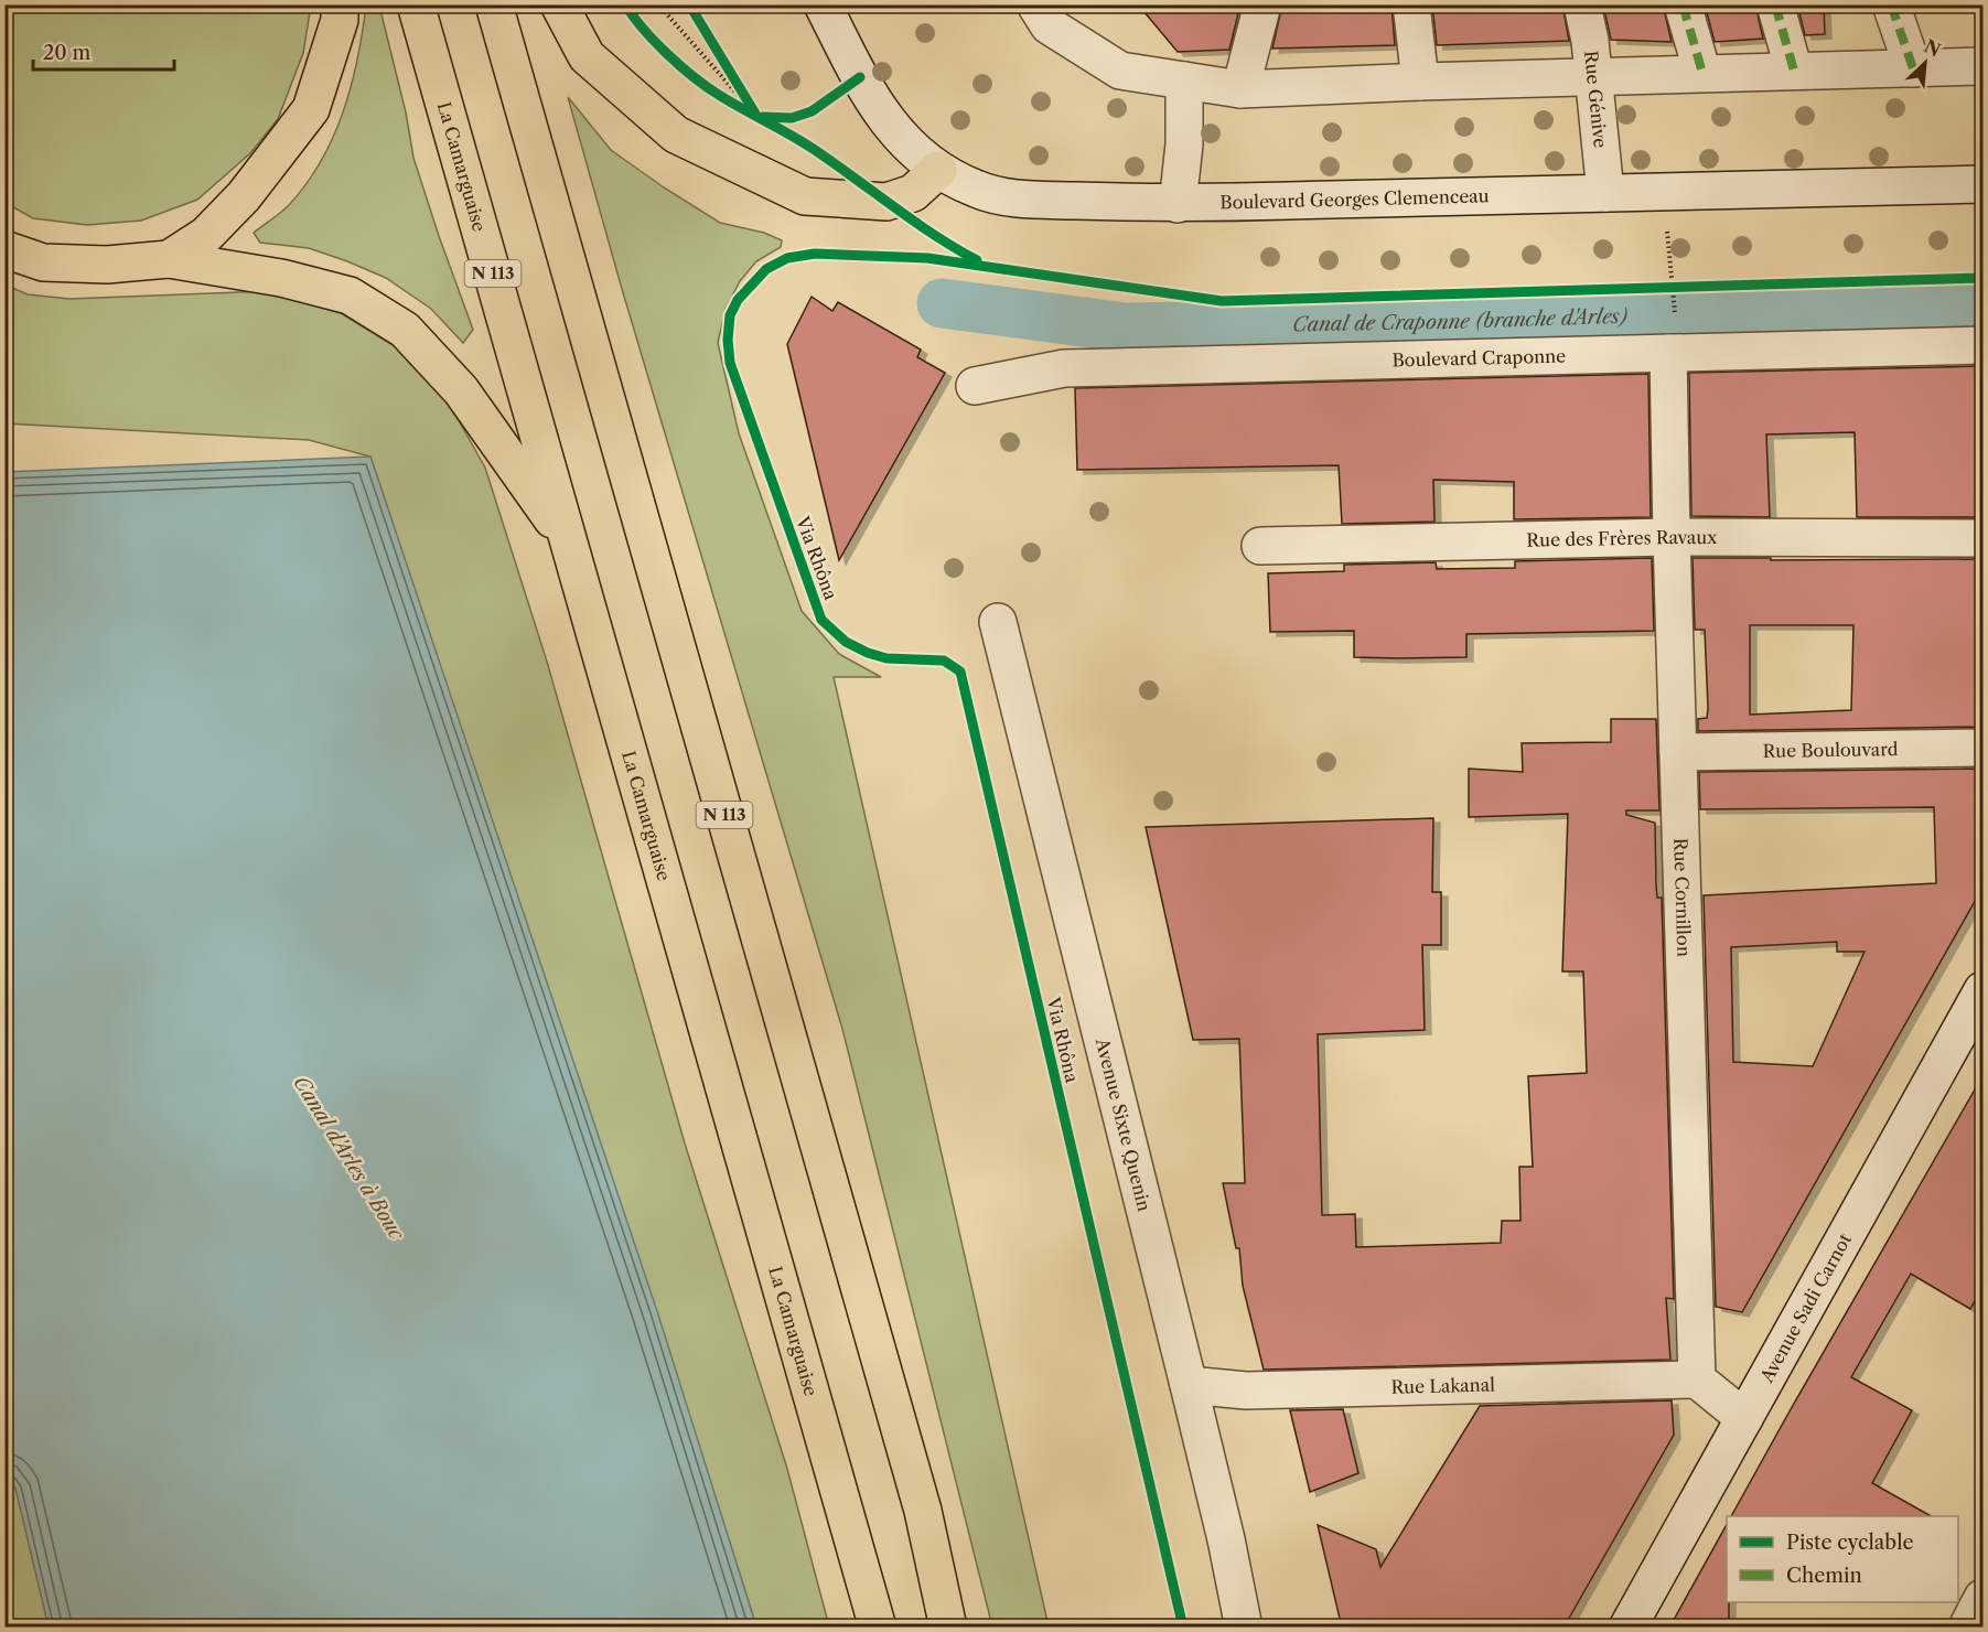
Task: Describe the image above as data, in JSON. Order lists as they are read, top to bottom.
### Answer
{
  "streets": {
    "highway": ["La Camarguaise", "N 113"],
    "street": [
      "Rue Génive",
      "Boulevard Georges Clemenceau",
      "Boulevard Craponne",
      "Rue des Frères Ravaux",
      "Rue Boulouvard",
      "Rue Cornillon",
      "Avenue Sixte Quenin",
      "Avenue Sadi Carnot",
      "Rue Lakanal"
    ],
    "cycle path": ["Via Rhôna"]
  },
  "crossings": [
    ["Rue Génive", "Boulevard Georges Clemenceau"],
    ["Boulevard Craponne", "Rue Cornillon"],
    ["Rue des Frères Ravaux", "Rue Cornillon"],
    ["Rue Boulouvard", "Rue Cornillon"],
    ["Rue Cornillon", "Rue Lakanal"],
    ["Avenue Sixte Quenin", "Rue Lakanal"]
  ],
  "water": ["Canal de Craponne (branche d'Arles)", "Canal d'Arles à Bouc"],
  "legend": ["Piste cyclable", "Chemin"],
  "scale_bar": "20 m",
  "north": "top right"
}
